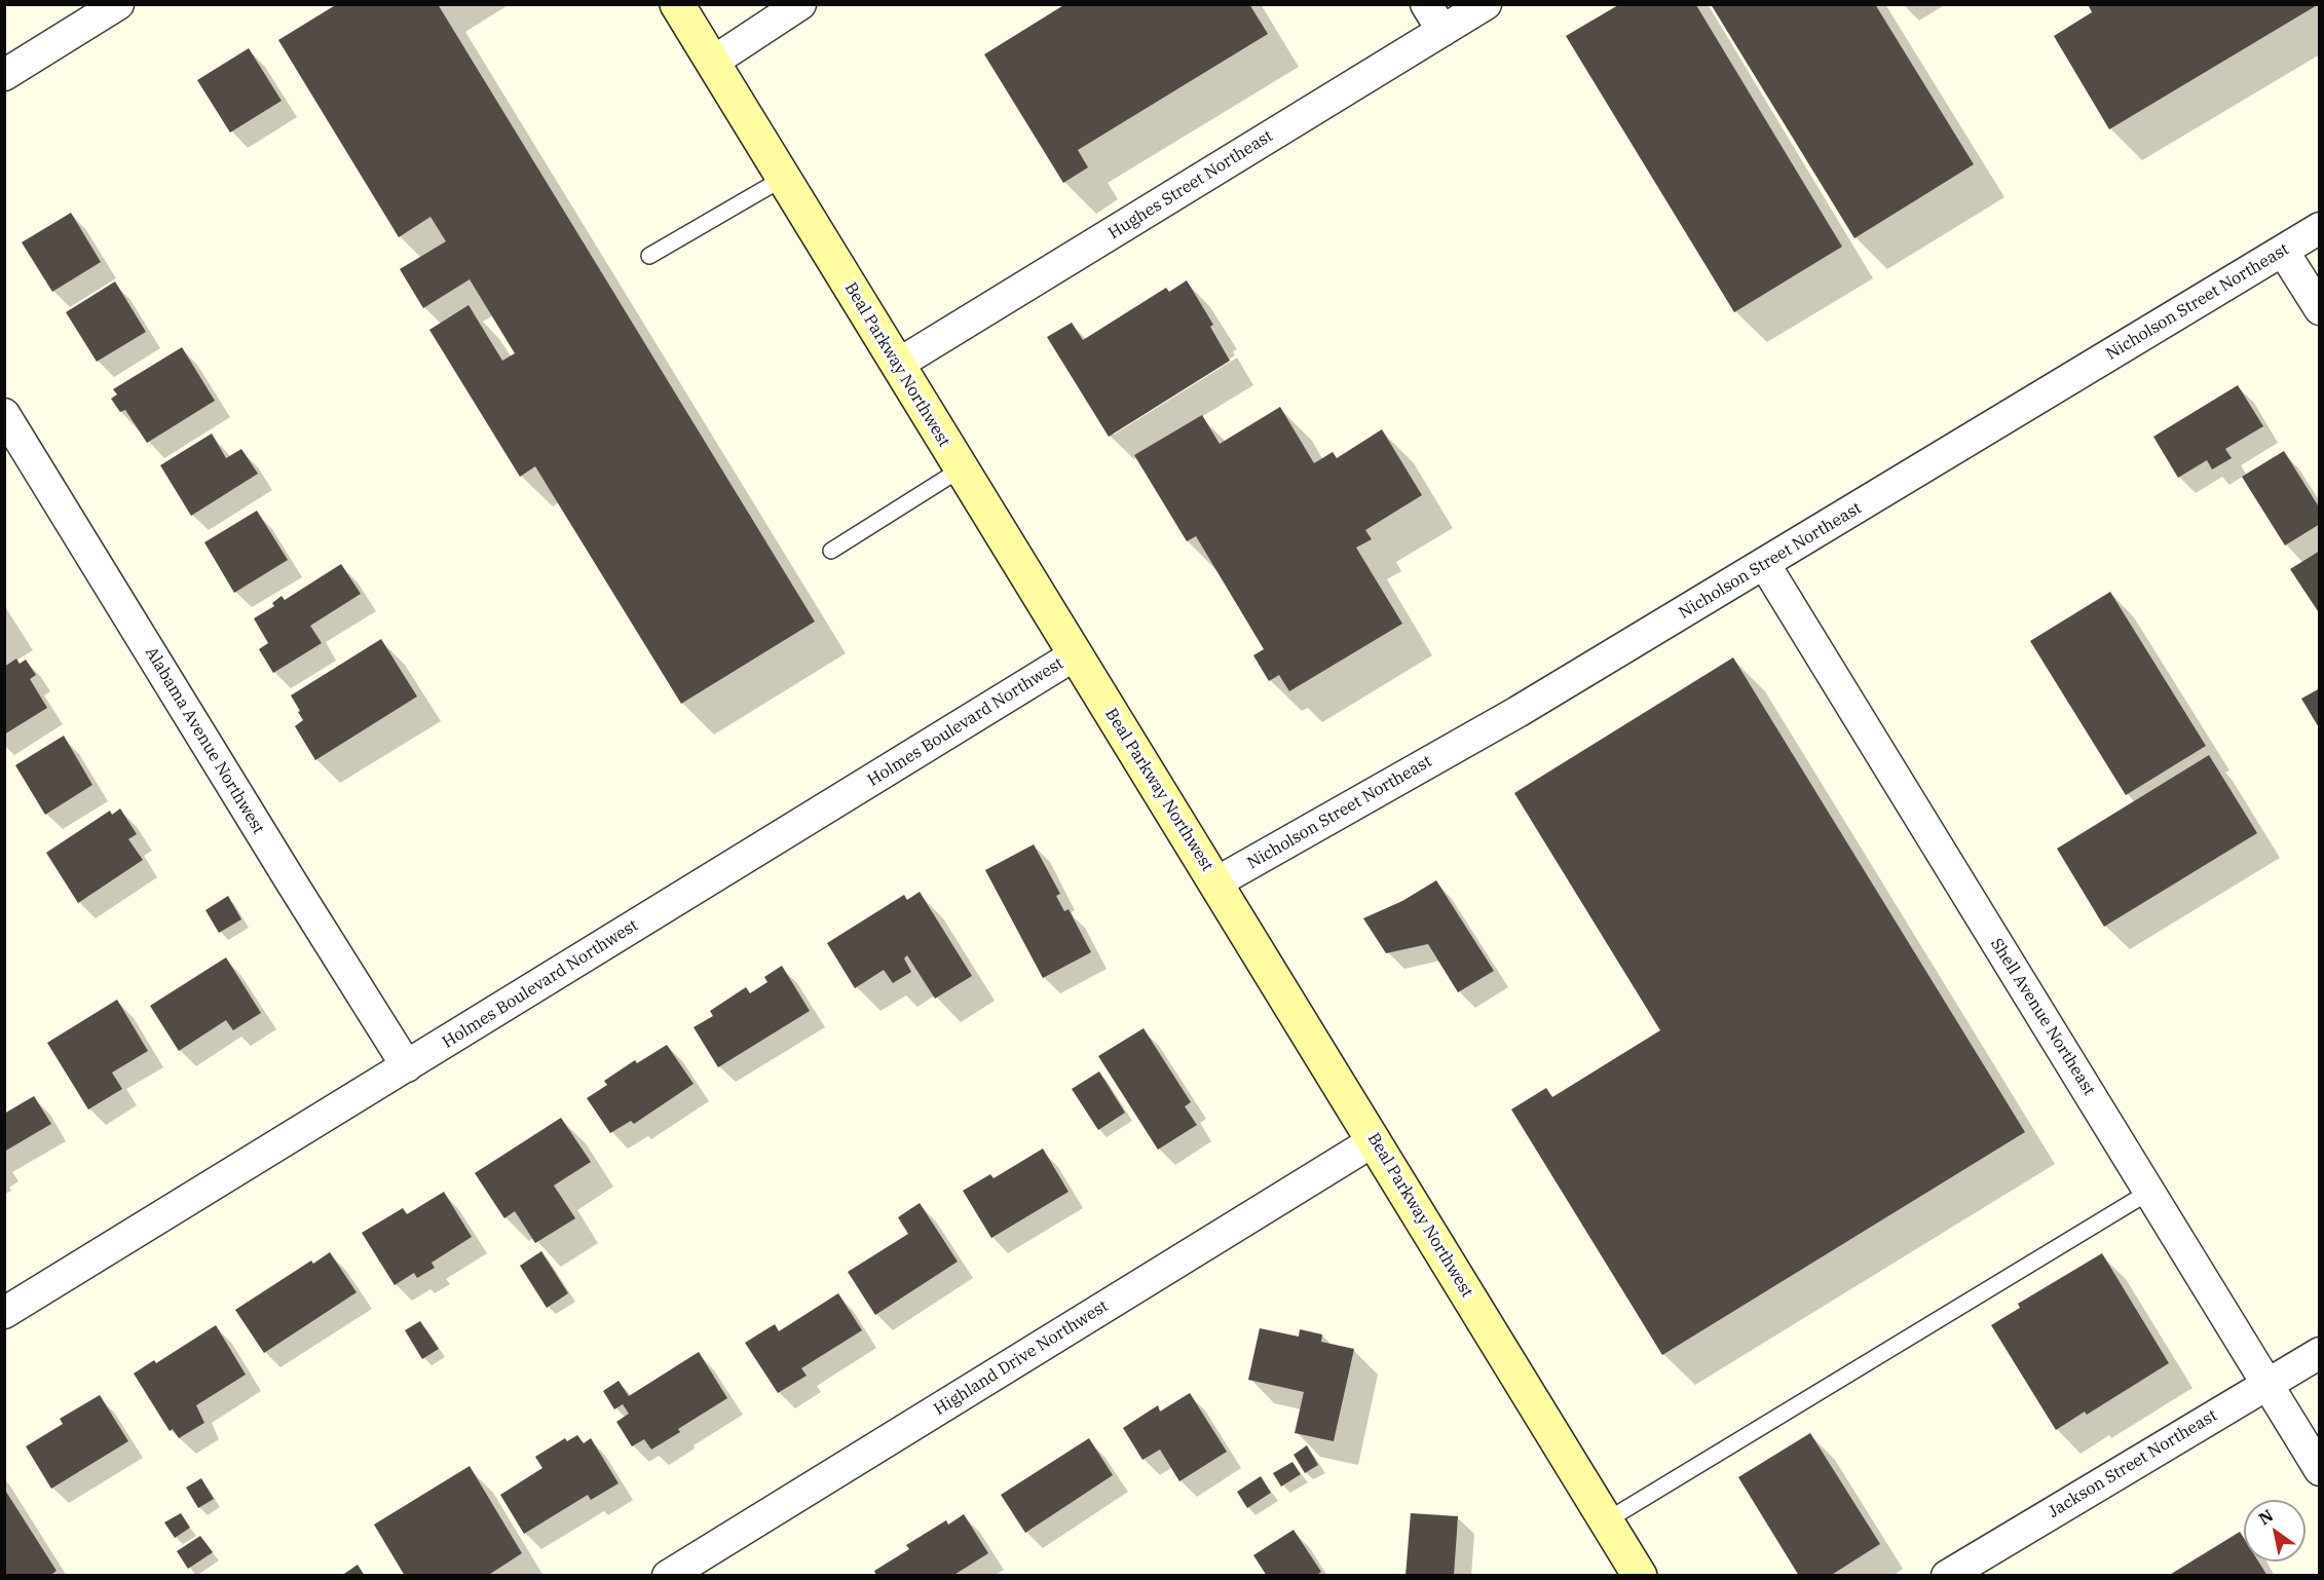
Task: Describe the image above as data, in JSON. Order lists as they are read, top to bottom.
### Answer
{
  "streets": {
    "main road": ["Beal Parkway Northwest"],
    "street": [
      "Hughes Street Northeast",
      "Nicholson Street Northeast",
      "Holmes Boulevard Northwest",
      "Alabama Avenue Northwest",
      "Shell Avenue Northeast",
      "Highland Drive Northwest",
      "Jackson Street Northeast"
    ]
  },
  "crossings": [
    ["Hughes Street Northeast", "Beal Parkway Northwest"],
    ["Nicholson Street Northeast", "Beal Parkway Northwest"],
    ["Nicholson Street Northeast", "Shell Avenue Northeast"],
    ["Beal Parkway Northwest", "Holmes Boulevard Northwest"],
    ["Beal Parkway Northwest", "Highland Drive Northwest"],
    ["Holmes Boulevard Northwest", "Alabama Avenue Northwest"],
    ["Shell Avenue Northeast", "Jackson Street Northeast"]
  ],
  "north": "top left"
}
